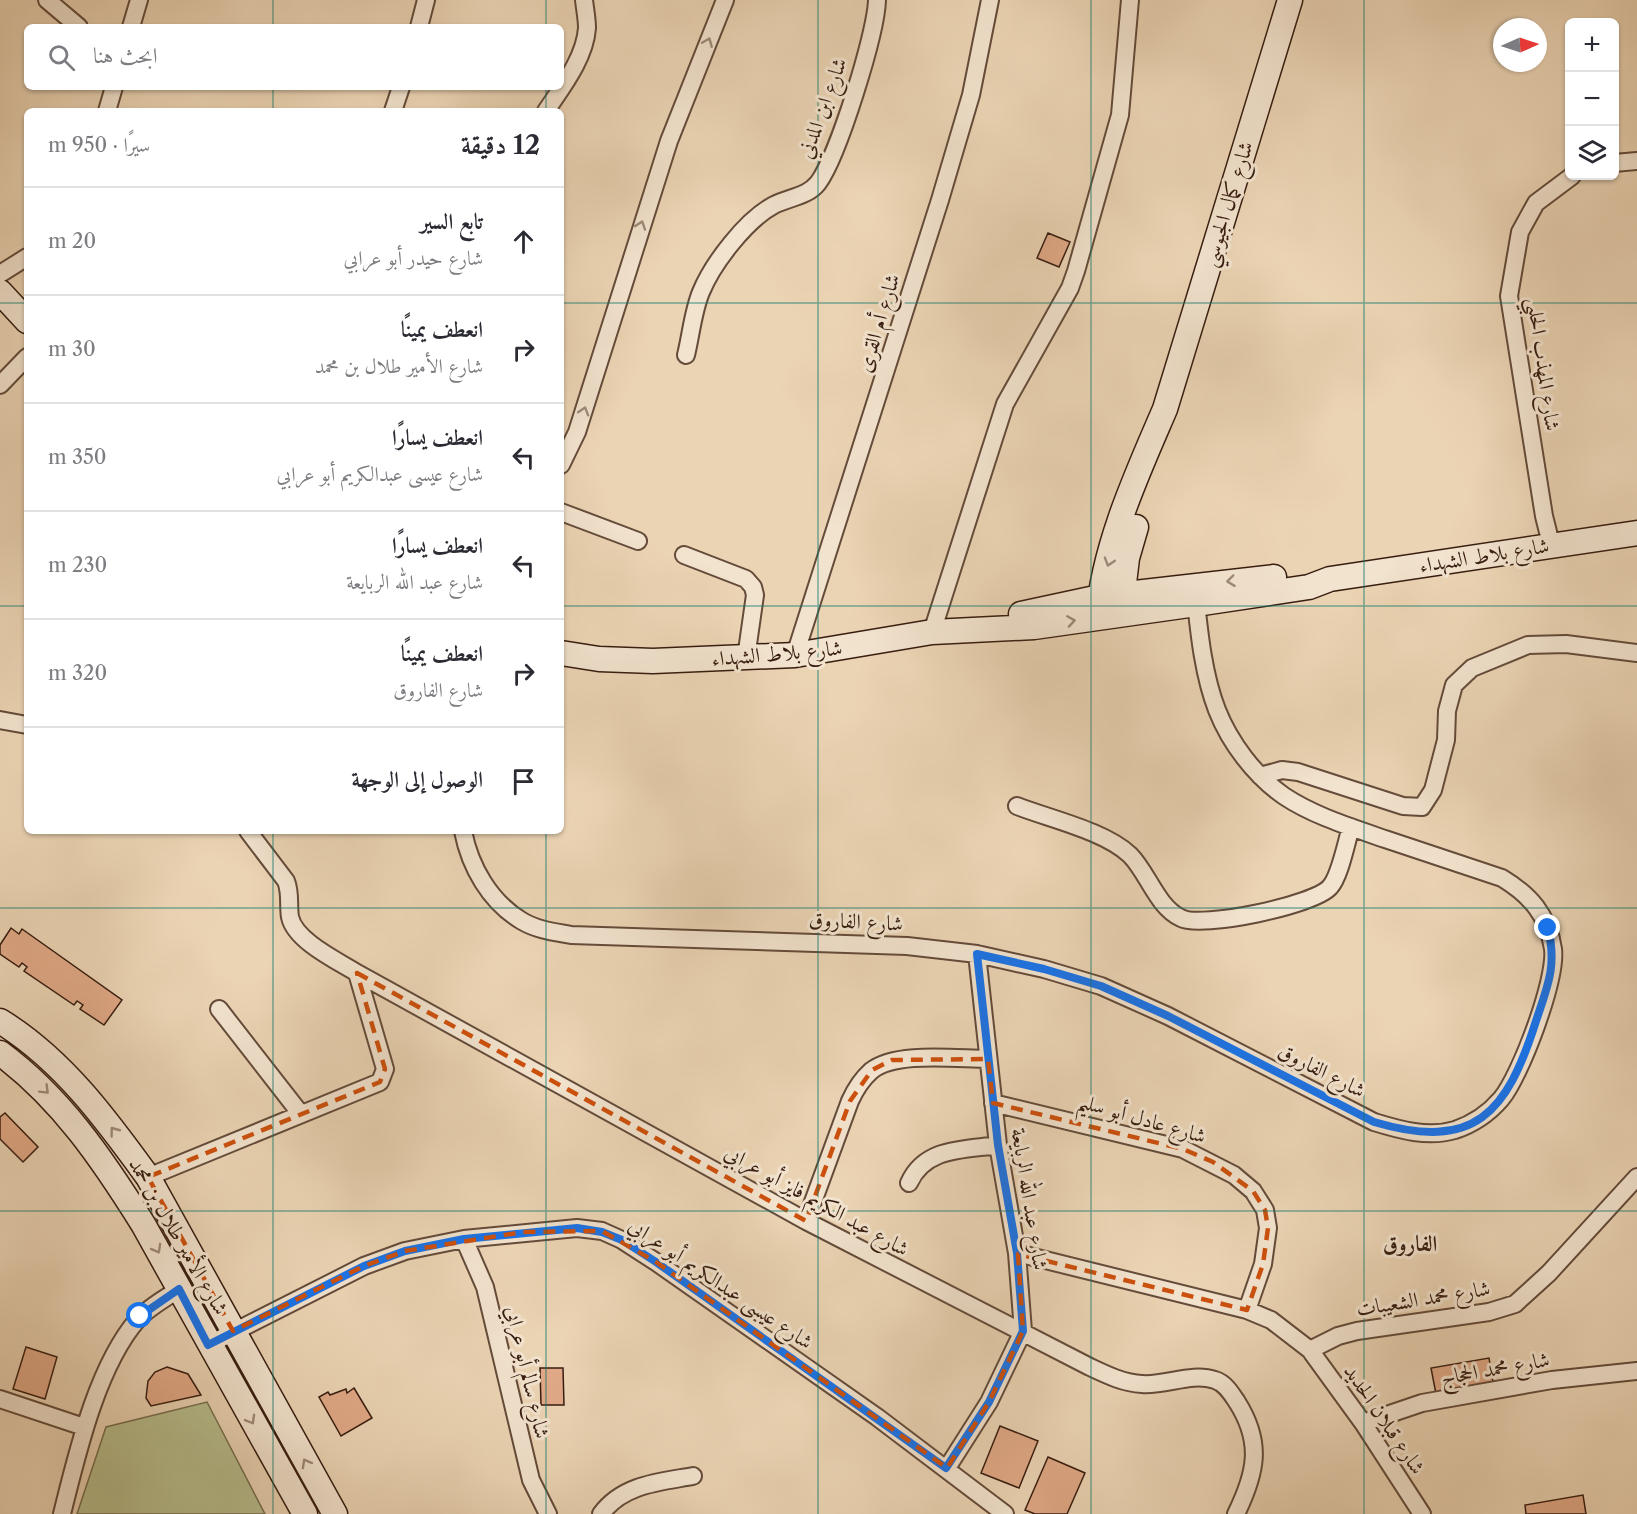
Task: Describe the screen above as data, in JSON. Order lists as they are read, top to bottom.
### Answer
{
  "streets": {
    "street": [
      "شارع ابن المدني",
      "شارع كمال الجيوسي",
      "شارع أم القرى",
      "شارع المهذب الحلبي",
      "شارع بلاط الشهداء",
      "شارع الفاروق",
      "شارع عادل أبو سليم",
      "شارع عبد الله الربايعة",
      "شارع عبد الكريم فايز أبو عرابي",
      "شارع الأمير طلال بن محمد",
      "شارع عيسى عبدالكريم أبو عرابي",
      "شارع محمد الشعيبات",
      "شارع محمد الحجاج",
      "شارع سالم أبو عرابي",
      "شارع قبلان الحديد"
    ]
  },
  "crossings": [
    ["شارع كمال الجيوسي", "شارع بلاط الشهداء"],
    ["شارع أم القرى", "شارع بلاط الشهداء"],
    ["شارع المهذب الحلبي", "شارع بلاط الشهداء"],
    ["شارع بلاط الشهداء", "شارع الفاروق"],
    ["شارع الفاروق", "شارع عبد الله الربايعة"],
    ["شارع عادل أبو سليم", "شارع عبد الله الربايعة"],
    ["شارع عبد الله الربايعة", "شارع عبد الكريم فايز أبو عرابي"],
    ["شارع عبد الله الربايعة", "شارع عيسى عبدالكريم أبو عرابي"],
    ["شارع الأمير طلال بن محمد", "شارع عيسى عبدالكريم أبو عرابي"],
    ["شارع عيسى عبدالكريم أبو عرابي", "شارع سالم أبو عرابي"],
    ["شارع محمد الشعيبات", "شارع قبلان الحديد"],
    ["شارع محمد الحجاج", "شارع قبلان الحديد"]
  ],
  "districts": ["الفاروق"],
  "north": "right",
  "page": {
    "map_buttons": ["+", "−"],
    "search": "ابحث هنا",
    "heading": ["12 دقيقة", "سيرًا · 950 m"],
    "list": [
      ["تابع السير", "شارع حيدر أبو عرابي", "20 m"],
      ["انعطف يمينًا", "شارع الأمير طلال بن محمد", "30 m"],
      ["انعطف يسارًا", "شارع عيسى عبدالكريم أبو عرابي", "350 m"],
      ["انعطف يسارًا", "شارع عبد الله الربايعة", "230 m"],
      ["انعطف يمينًا", "شارع الفاروق", "320 m"],
      "الوصول إلى الوجهة"
    ]
  }
}
